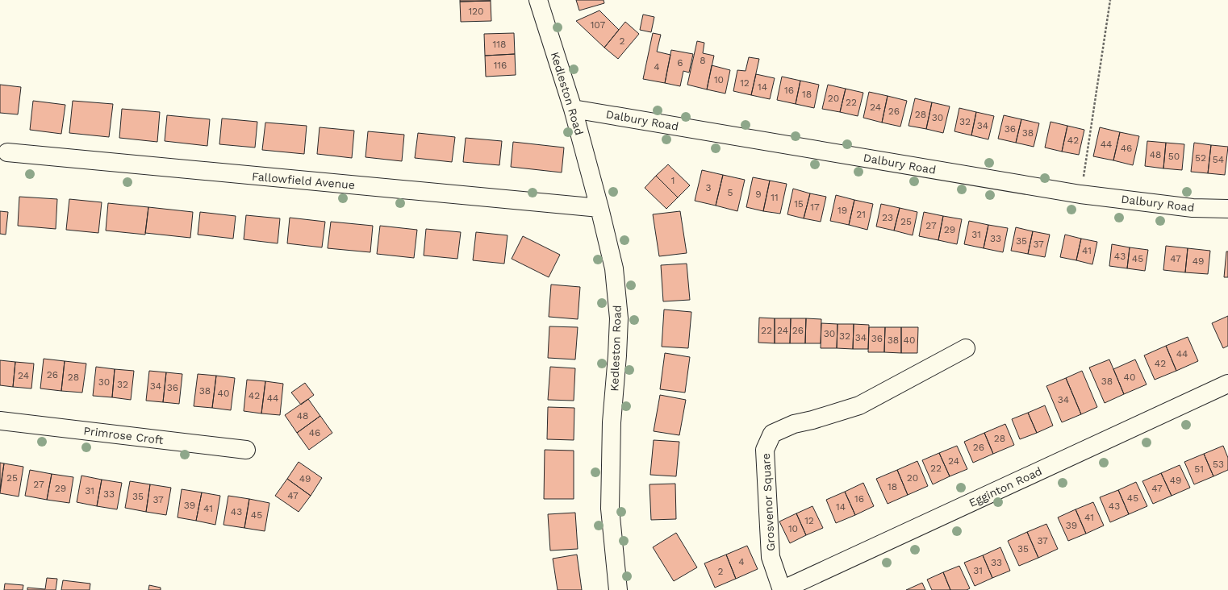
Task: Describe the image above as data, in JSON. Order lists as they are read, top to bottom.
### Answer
{
  "streets": {
    "street": [
      "Kedleston Road",
      "Dalbury Road",
      "Fallowfield Avenue",
      "Primrose Croft",
      "Egginton Road",
      "Grosvenor Square"
    ]
  },
  "crossings": [
    ["Kedleston Road", "Dalbury Road"],
    ["Kedleston Road", "Fallowfield Avenue"],
    ["Egginton Road", "Grosvenor Square"]
  ],
  "house_numbers": [
    "120",
    "107",
    "2",
    "118",
    "8",
    "6",
    "116",
    "4",
    "10",
    "12",
    "14",
    "16",
    "18",
    "20",
    "22",
    "24",
    "26",
    "28",
    "30",
    "32",
    "34",
    "36",
    "38",
    "42",
    "44",
    "46",
    "48",
    "50",
    "52",
    "54",
    "1",
    "3",
    "5",
    "9",
    "11",
    "15",
    "17",
    "19",
    "21",
    "23",
    "25",
    "27",
    "29",
    "31",
    "33",
    "35",
    "37",
    "41",
    "43",
    "45",
    "47",
    "49",
    "22",
    "24",
    "26",
    "30",
    "32",
    "34",
    "36",
    "38",
    "40",
    "44",
    "42",
    "26",
    "24",
    "28",
    "40",
    "38",
    "30",
    "32",
    "34",
    "36",
    "38",
    "40",
    "42",
    "44",
    "34",
    "48",
    "46",
    "28",
    "26",
    "24",
    "53",
    "22",
    "51",
    "25",
    "20",
    "49",
    "49",
    "27",
    "18",
    "29",
    "47",
    "31",
    "33",
    "47",
    "35",
    "45",
    "16",
    "37",
    "39",
    "43",
    "14",
    "41",
    "43",
    "45",
    "41",
    "12",
    "39",
    "10",
    "37",
    "35",
    "4",
    "33",
    "31",
    "2"
  ]
}
